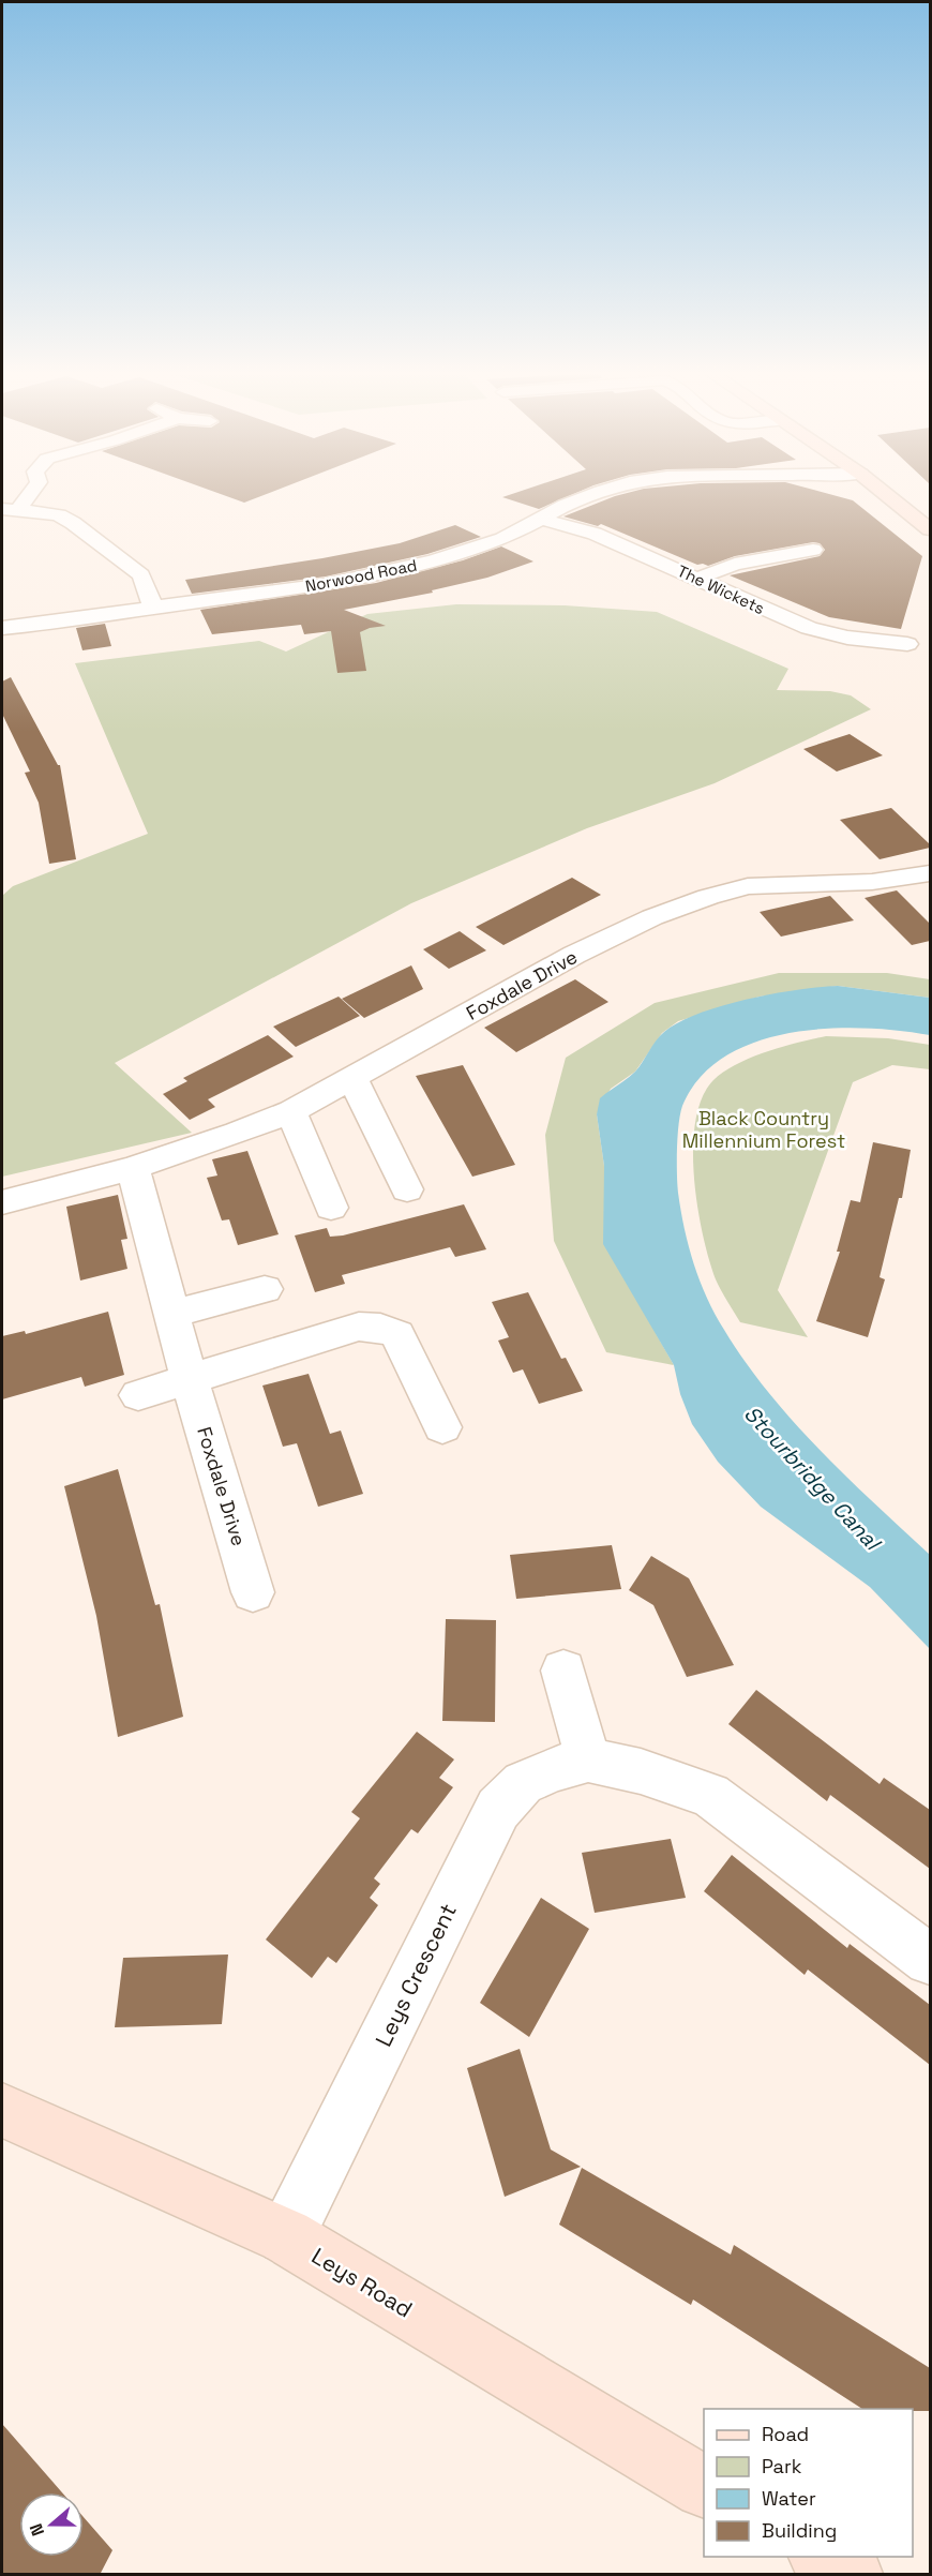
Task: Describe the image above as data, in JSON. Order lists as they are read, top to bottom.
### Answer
{
  "streets": {
    "street": [
      "Norwood Road",
      "The Wickets",
      "Foxdale Drive",
      "Leys Crescent",
      "Leys Road"
    ]
  },
  "crossings": [
    ["Norwood Road", "The Wickets"],
    ["Leys Crescent", "Leys Road"]
  ],
  "water": ["Stourbridge Canal"],
  "parks": ["Black Country Millennium Forest"],
  "legend": [
    "Road",
    "Park",
    "Water",
    "Building"
  ],
  "north": "left"
}
